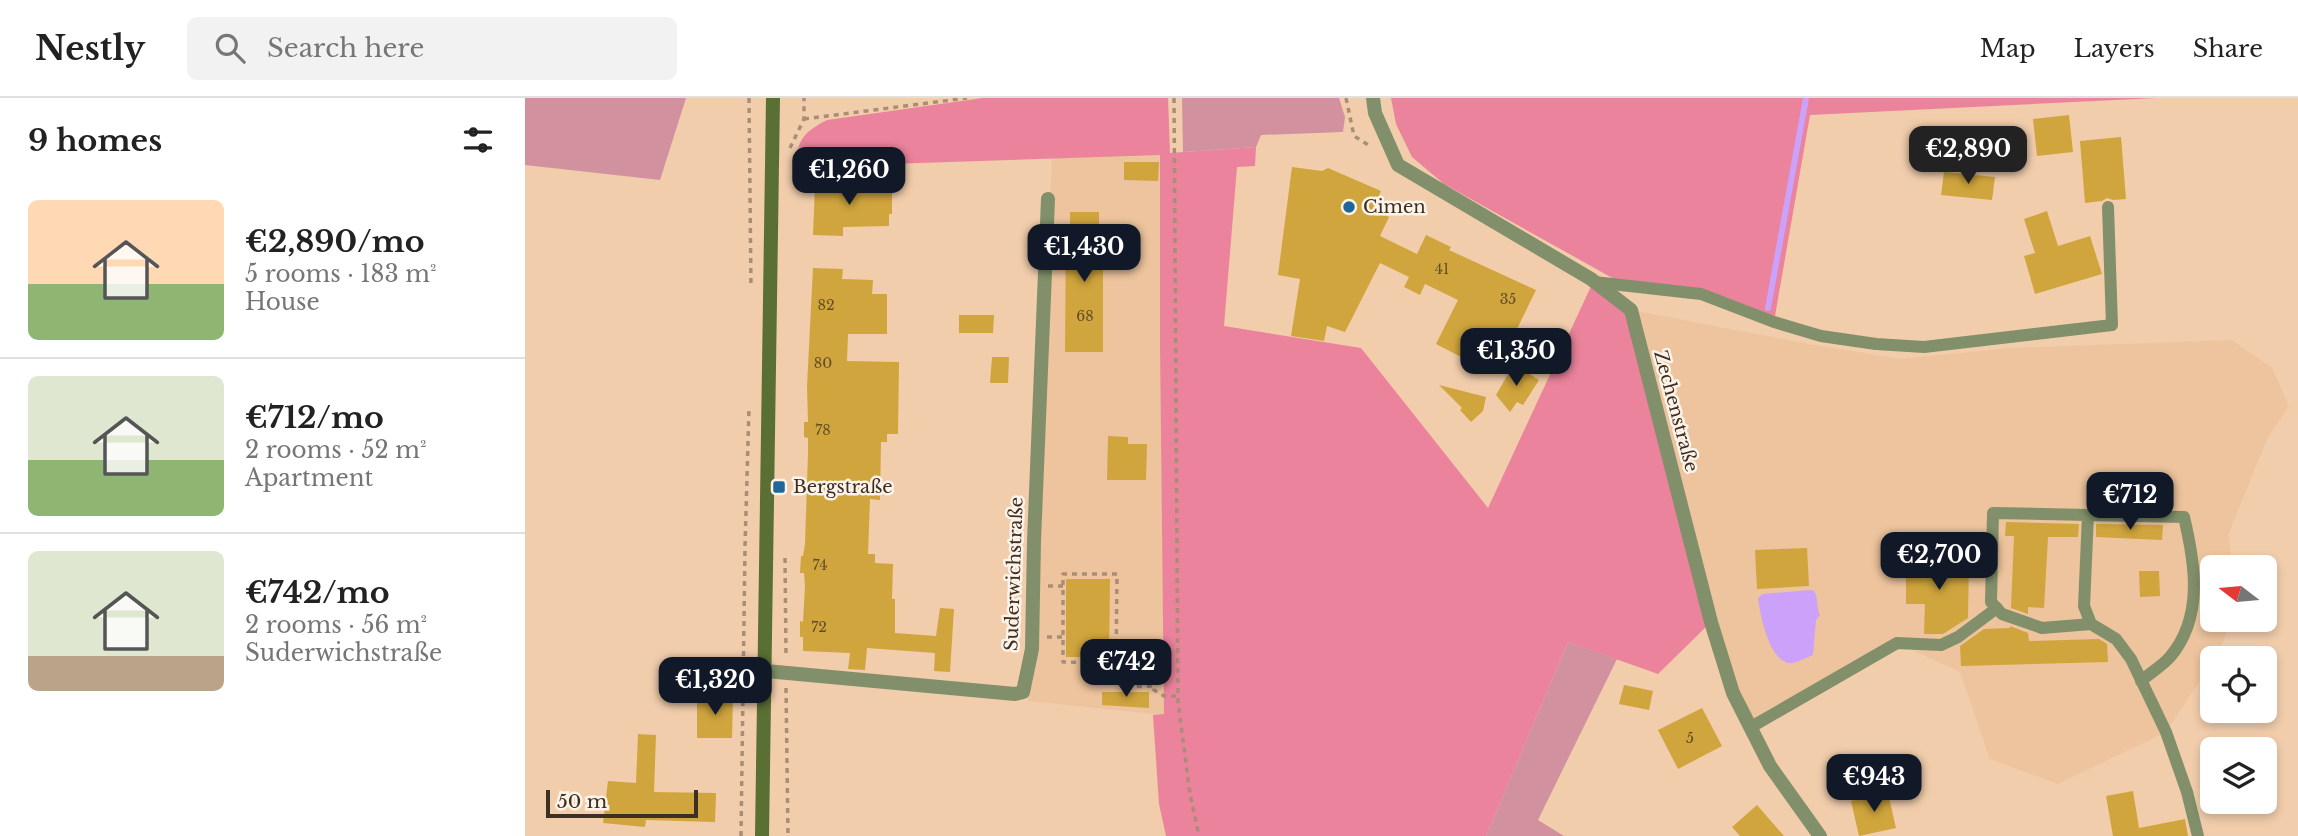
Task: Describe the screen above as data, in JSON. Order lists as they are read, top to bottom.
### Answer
{
  "streets": {
    "street": ["Zechenstraße", "Suderwichstraße"]
  },
  "places": {
    "other": ["Cimen"],
    "transit": ["Bergstraße"]
  },
  "house_numbers": [
    "41",
    "35",
    "82",
    "68",
    "80",
    "78",
    "74",
    "72",
    "5"
  ],
  "scale_bar": "50 m",
  "north": "left",
  "page": {
    "header": "Nestly",
    "search": "Search here",
    "nav": ["Map", "Layers", "Share"],
    "heading": "9 homes",
    "price": [
      "€2,890",
      "€1,260",
      "€1,430",
      "€1,350",
      "€712",
      "€2,700",
      "€742",
      "€1,320",
      "€943"
    ],
    "list": [
      {
        "name": "€2,890/mo",
        "note": "5 rooms · 183 m² · House"
      },
      {
        "name": "€712/mo",
        "note": "2 rooms · 52 m² · Apartment"
      },
      {
        "name": "€742/mo",
        "note": "2 rooms · 56 m² · Suderwichstraße"
      }
    ],
    "scale": "50 m"
  }
}
